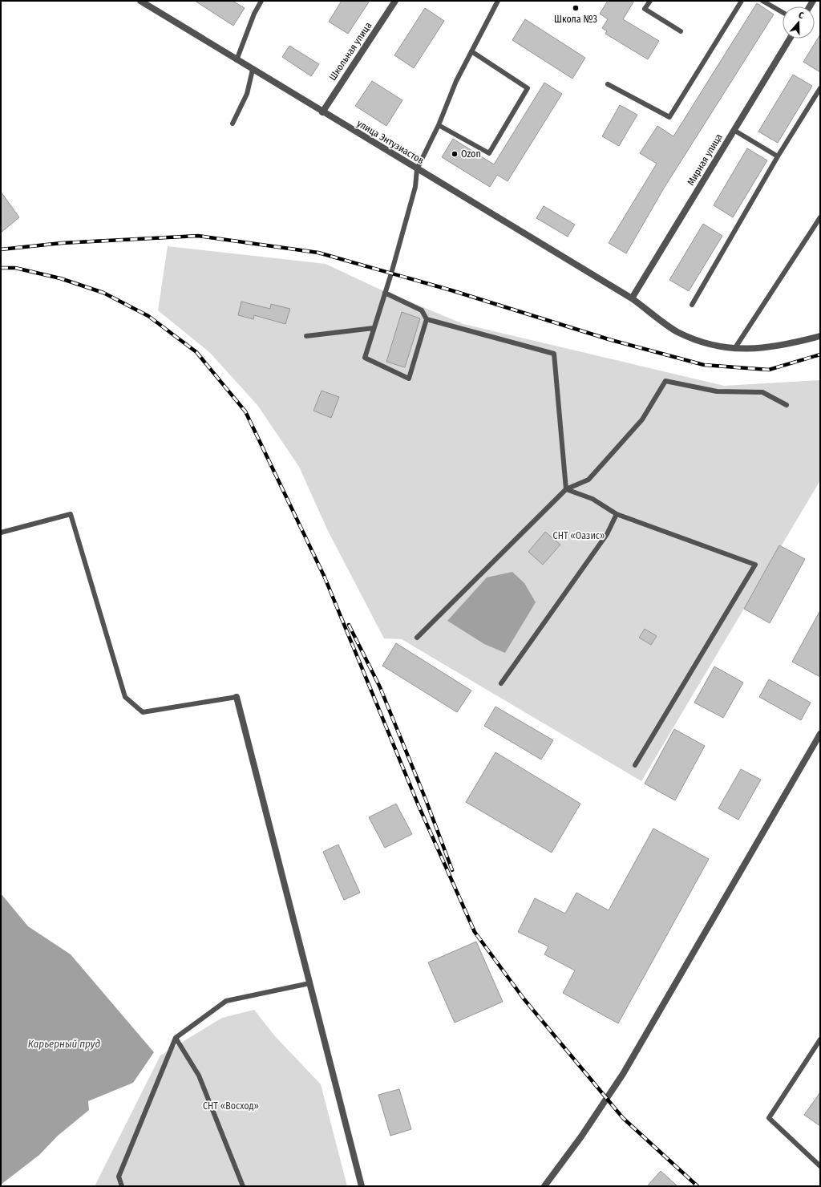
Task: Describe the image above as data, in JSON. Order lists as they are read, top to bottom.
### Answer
{
  "streets": {
    "street": ["Школьная улица", "улица Энтузиастов", "Мирная улица"]
  },
  "crossings": [
    ["Школьная улица", "улица Энтузиастов"],
    ["улица Энтузиастов", "Мирная улица"]
  ],
  "water": ["Карьерный пруд"],
  "parks": ["СНТ «Оазис»", "СНТ «Восход»"],
  "places": ["Школа №3", "Ozon"],
  "north": "top"
}
